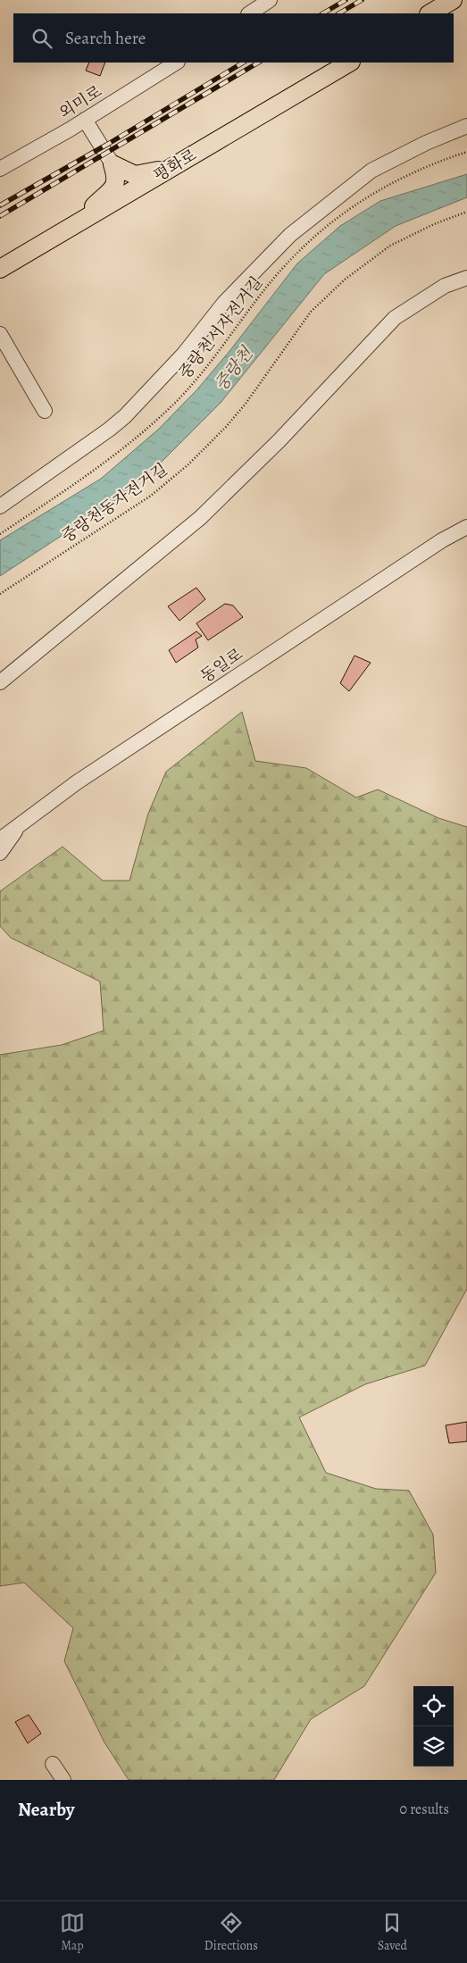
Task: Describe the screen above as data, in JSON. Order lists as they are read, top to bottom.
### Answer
{
  "streets": {
    "main road": ["평화로"],
    "street": ["외미로", "동일로"],
    "path": ["중랑천서자전거길", "중랑천동자전거길"]
  },
  "water": ["중랑천"],
  "page": {
    "search": "Search here",
    "heading": ["Nearby", "0 results"],
    "nav": ["Map", "Directions", "Saved"]
  }
}
